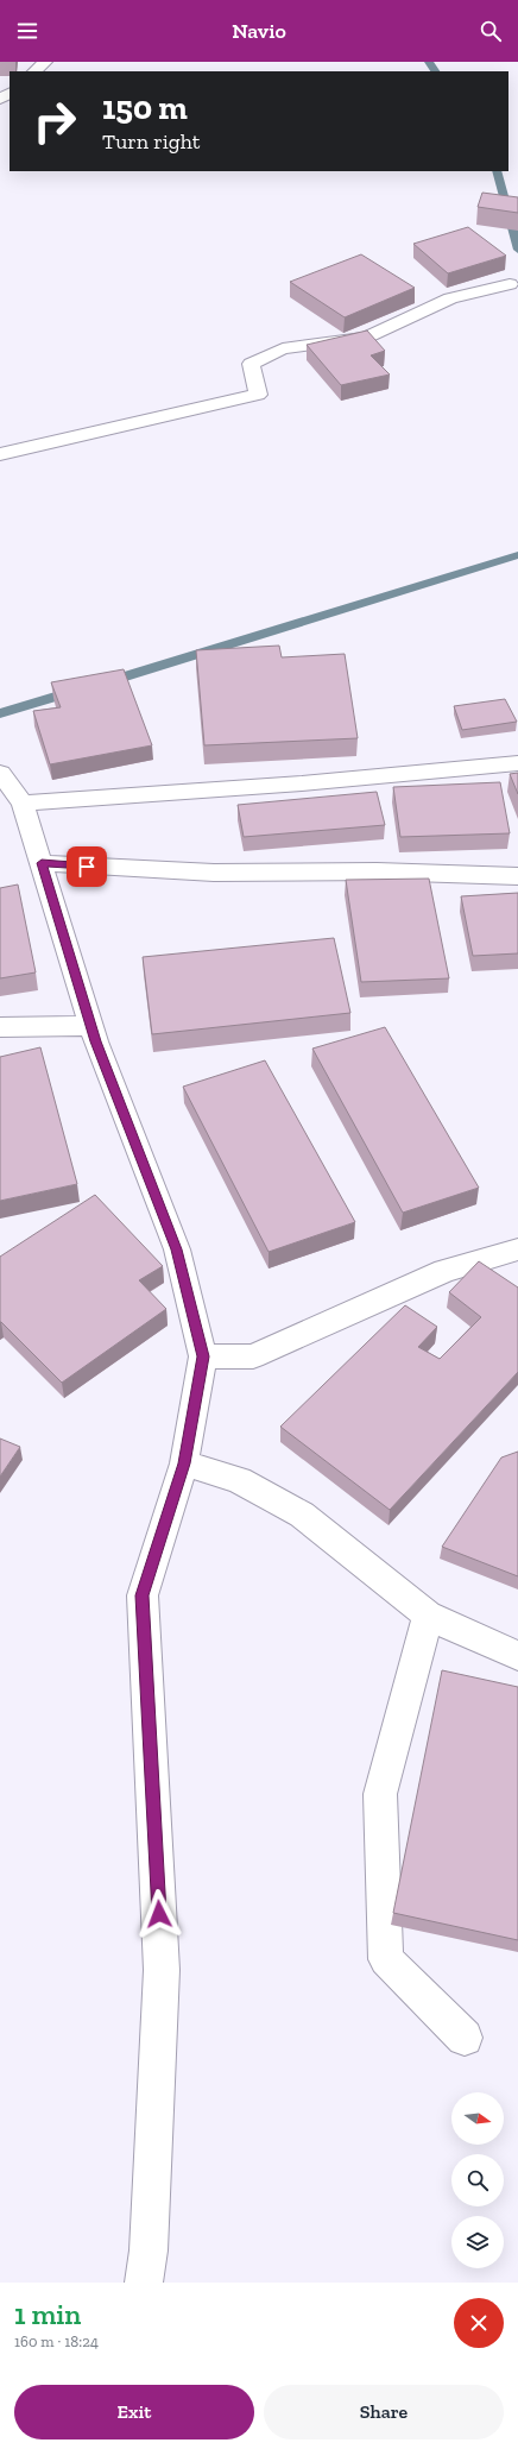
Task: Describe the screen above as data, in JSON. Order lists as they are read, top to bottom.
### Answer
{
  "north": "right",
  "page": {
    "header": "Navio",
    "turn": ["150 m", "Turn right"],
    "heading": ["1 min", "160 m · 18:24"],
    "buttons": ["Exit", "Share"]
  }
}
